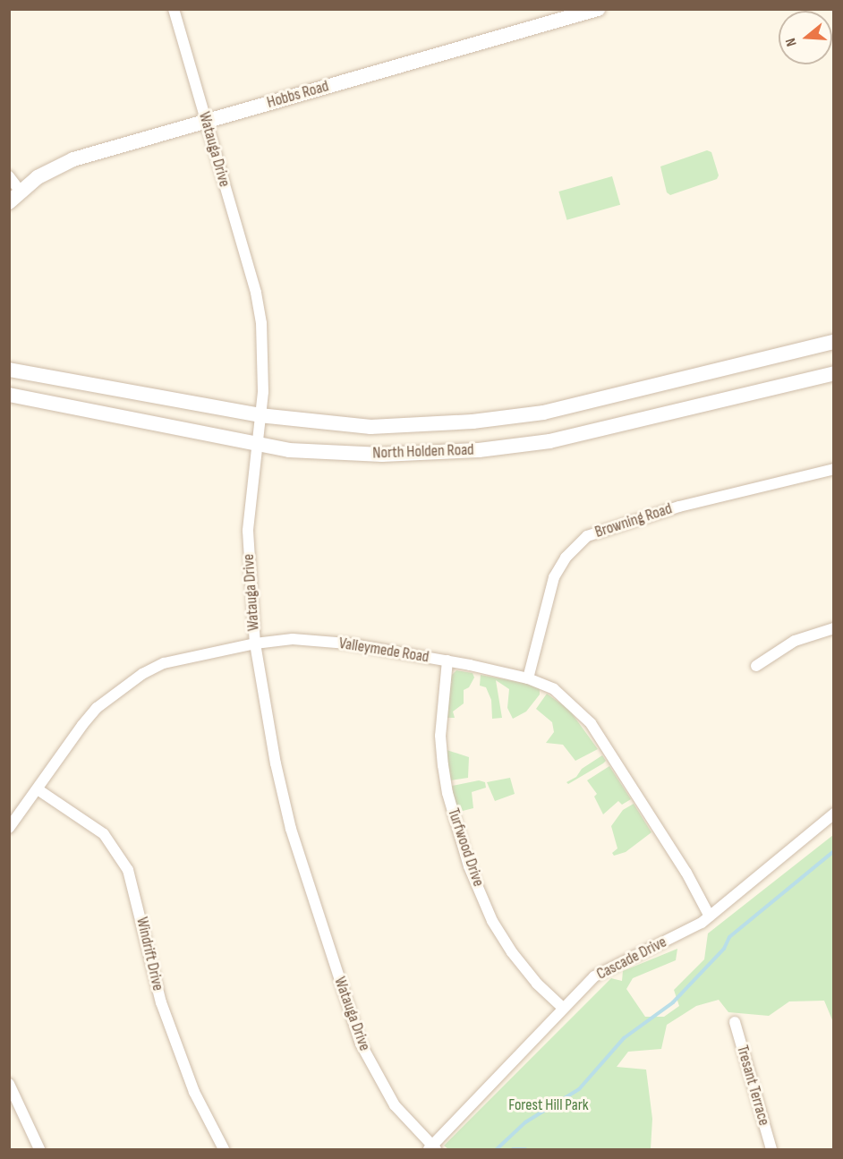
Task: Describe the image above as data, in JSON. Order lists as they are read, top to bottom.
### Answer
{
  "streets": {
    "main road": ["Hobbs Road", "North Holden Road"],
    "street": [
      "Watauga Drive",
      "Browning Road",
      "Valleymede Road",
      "Turfwood Drive",
      "Windrift Drive",
      "Cascade Drive",
      "Tresant Terrace"
    ]
  },
  "crossings": [
    ["Hobbs Road", "Watauga Drive"],
    ["Watauga Drive", "North Holden Road"],
    ["Watauga Drive", "Valleymede Road"],
    ["Watauga Drive", "Cascade Drive"],
    ["Browning Road", "Valleymede Road"],
    ["Valleymede Road", "Turfwood Drive"],
    ["Valleymede Road", "Windrift Drive"],
    ["Valleymede Road", "Cascade Drive"],
    ["Turfwood Drive", "Cascade Drive"]
  ],
  "parks": ["Forest Hill Park"],
  "north": "left"
}
